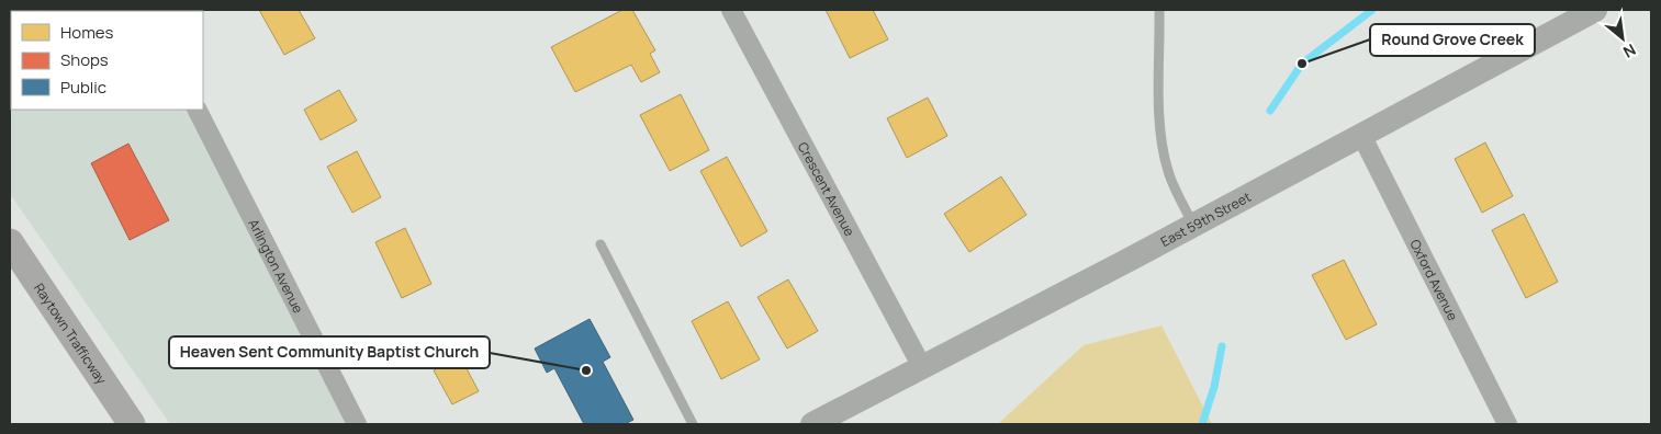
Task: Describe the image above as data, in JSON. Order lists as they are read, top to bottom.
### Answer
{
  "streets": {
    "main road": ["Raytown Trafficway"],
    "street": [
      "Crescent Avenue",
      "East 59th Street",
      "Arlington Avenue",
      "Oxford Avenue"
    ]
  },
  "crossings": [
    ["Crescent Avenue", "East 59th Street"],
    ["East 59th Street", "Oxford Avenue"]
  ],
  "places": ["Round Grove Creek", "Heaven Sent Community Baptist Church"],
  "legend": ["Homes", "Shops", "Public"],
  "north": "bottom right"
}
